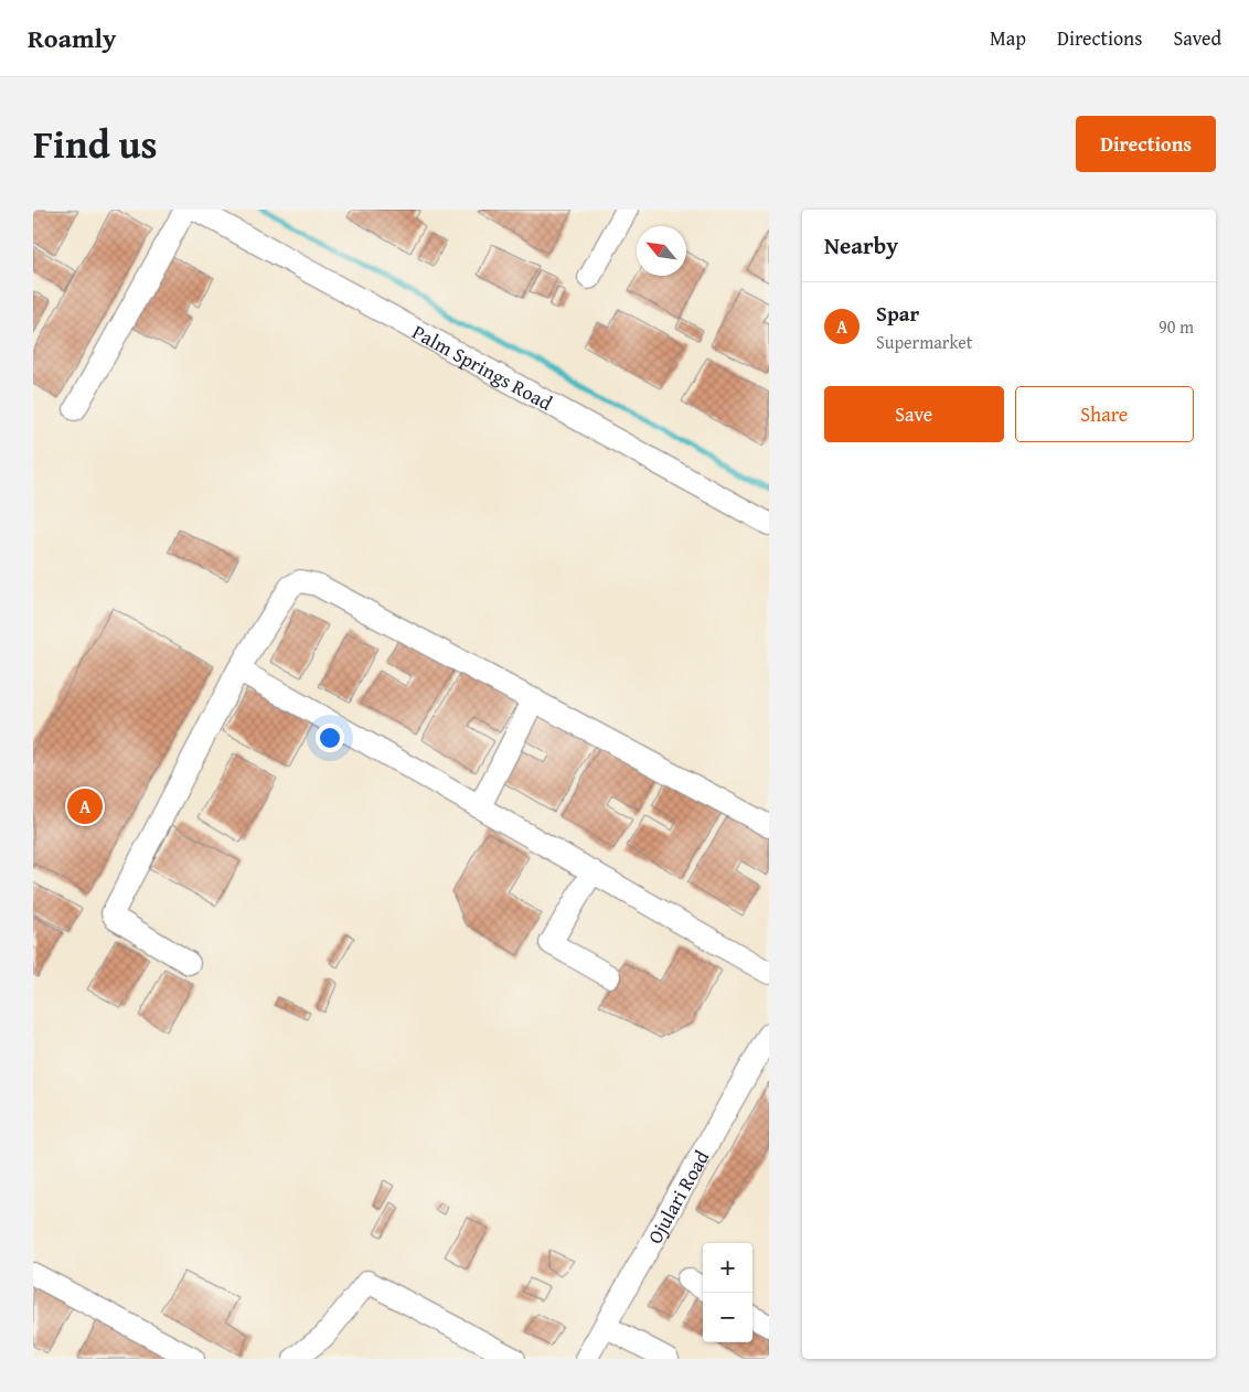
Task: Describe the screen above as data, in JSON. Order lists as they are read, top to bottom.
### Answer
{
  "streets": {
    "street": ["Palm Springs Road", "Ojulari Road"]
  },
  "north": "top left",
  "page": {
    "header": "Roamly",
    "nav": ["Map", "Directions", "Saved"],
    "title": "Find us",
    "buttons": [
      "Directions",
      ["Save", "Share"]
    ],
    "heading": "Nearby",
    "list": [
      {
        "mark": "A",
        "name": "Spar",
        "note": "Supermarket",
        "value": "90 m"
      }
    ],
    "pins": "A",
    "map_buttons": ["+", "−"]
  }
}
